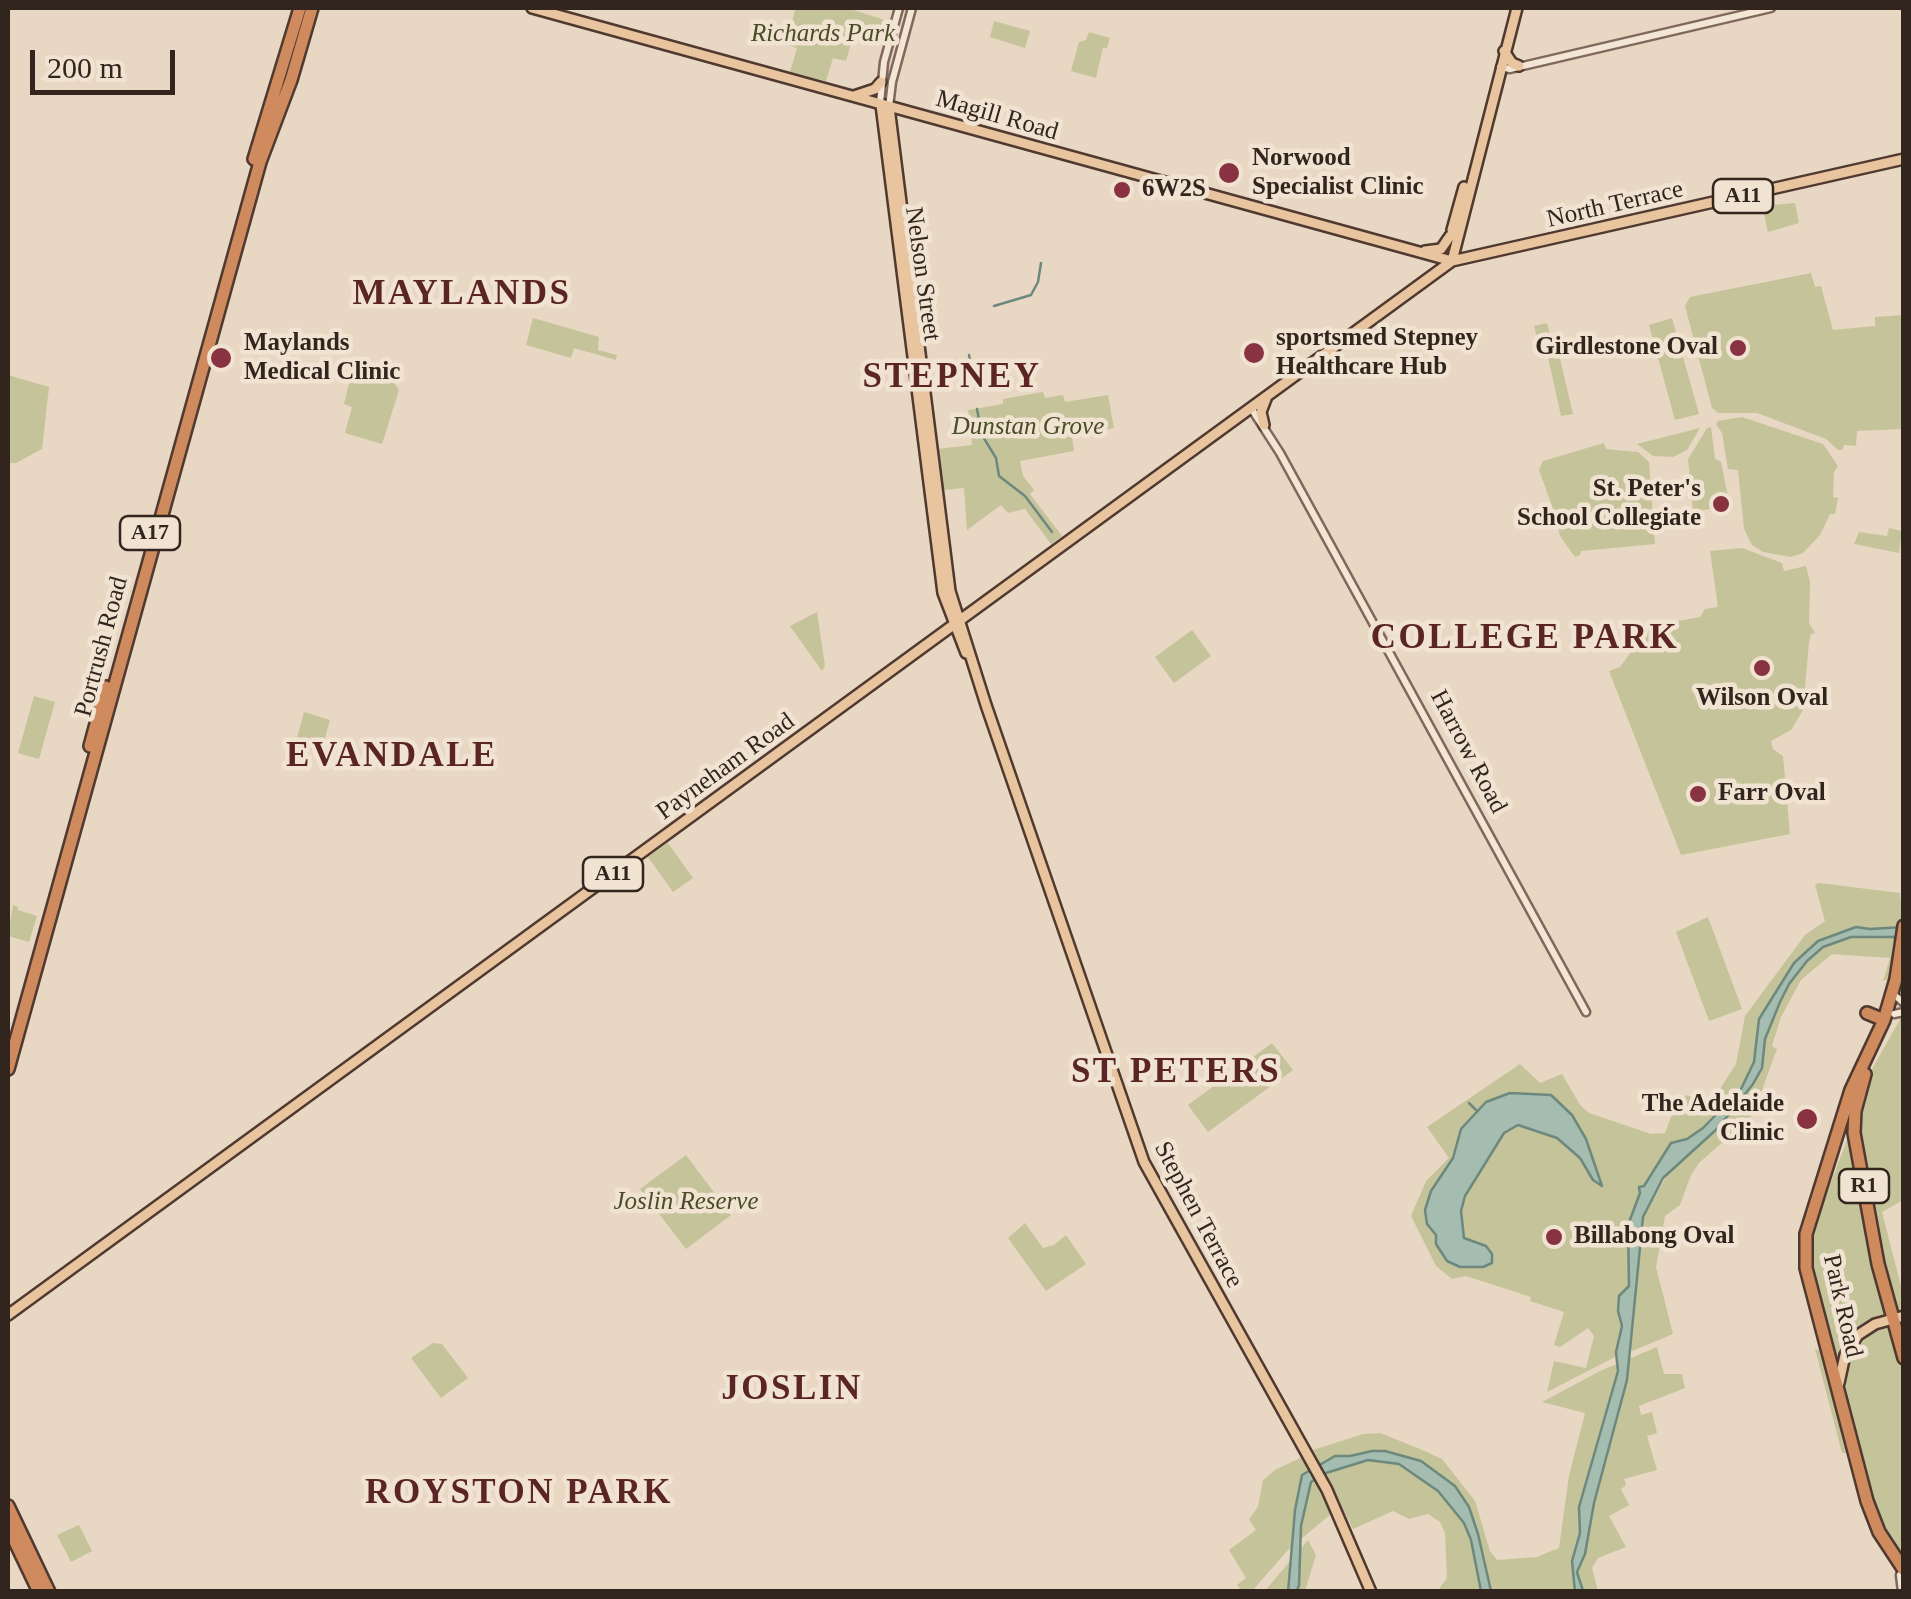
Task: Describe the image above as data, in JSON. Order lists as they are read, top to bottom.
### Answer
{
  "streets": {
    "highway": [
      "A17",
      "Portrush Road",
      "R1",
      "Park Road"
    ],
    "main road": [
      "Magill Road",
      "A11",
      "North Terrace",
      "Nelson Street",
      "Payneham Road",
      "Stephen Terrace"
    ],
    "street": ["Harrow Road"]
  },
  "crossings": [
    ["Magill Road", "North Terrace"],
    ["Magill Road", "Nelson Street"],
    ["Magill Road", "Payneham Road"],
    ["North Terrace", "Payneham Road"],
    ["Nelson Street", "Payneham Road"],
    ["Nelson Street", "Stephen Terrace"],
    ["Harrow Road", "Payneham Road"],
    ["Payneham Road", "Stephen Terrace"],
    ["R1", "Park Road"]
  ],
  "districts": [
    "MAYLANDS",
    "STEPNEY",
    "COLLEGE PARK",
    "EVANDALE",
    "ST PETERS",
    "JOSLIN",
    "ROYSTON PARK"
  ],
  "parks": ["Richards Park", "Dunstan Grove", "Joslin Reserve"],
  "places": [
    "Norwood Specialist Clinic",
    "6W2S",
    "Girdlestone Oval",
    "sportsmed Stepney Healthcare Hub",
    "Maylands Medical Clinic",
    "St. Peter's School Collegiate",
    "Wilson Oval",
    "Farr Oval",
    "The Adelaide Clinic",
    "Billabong Oval"
  ],
  "scale_bar": "200 m"
}
